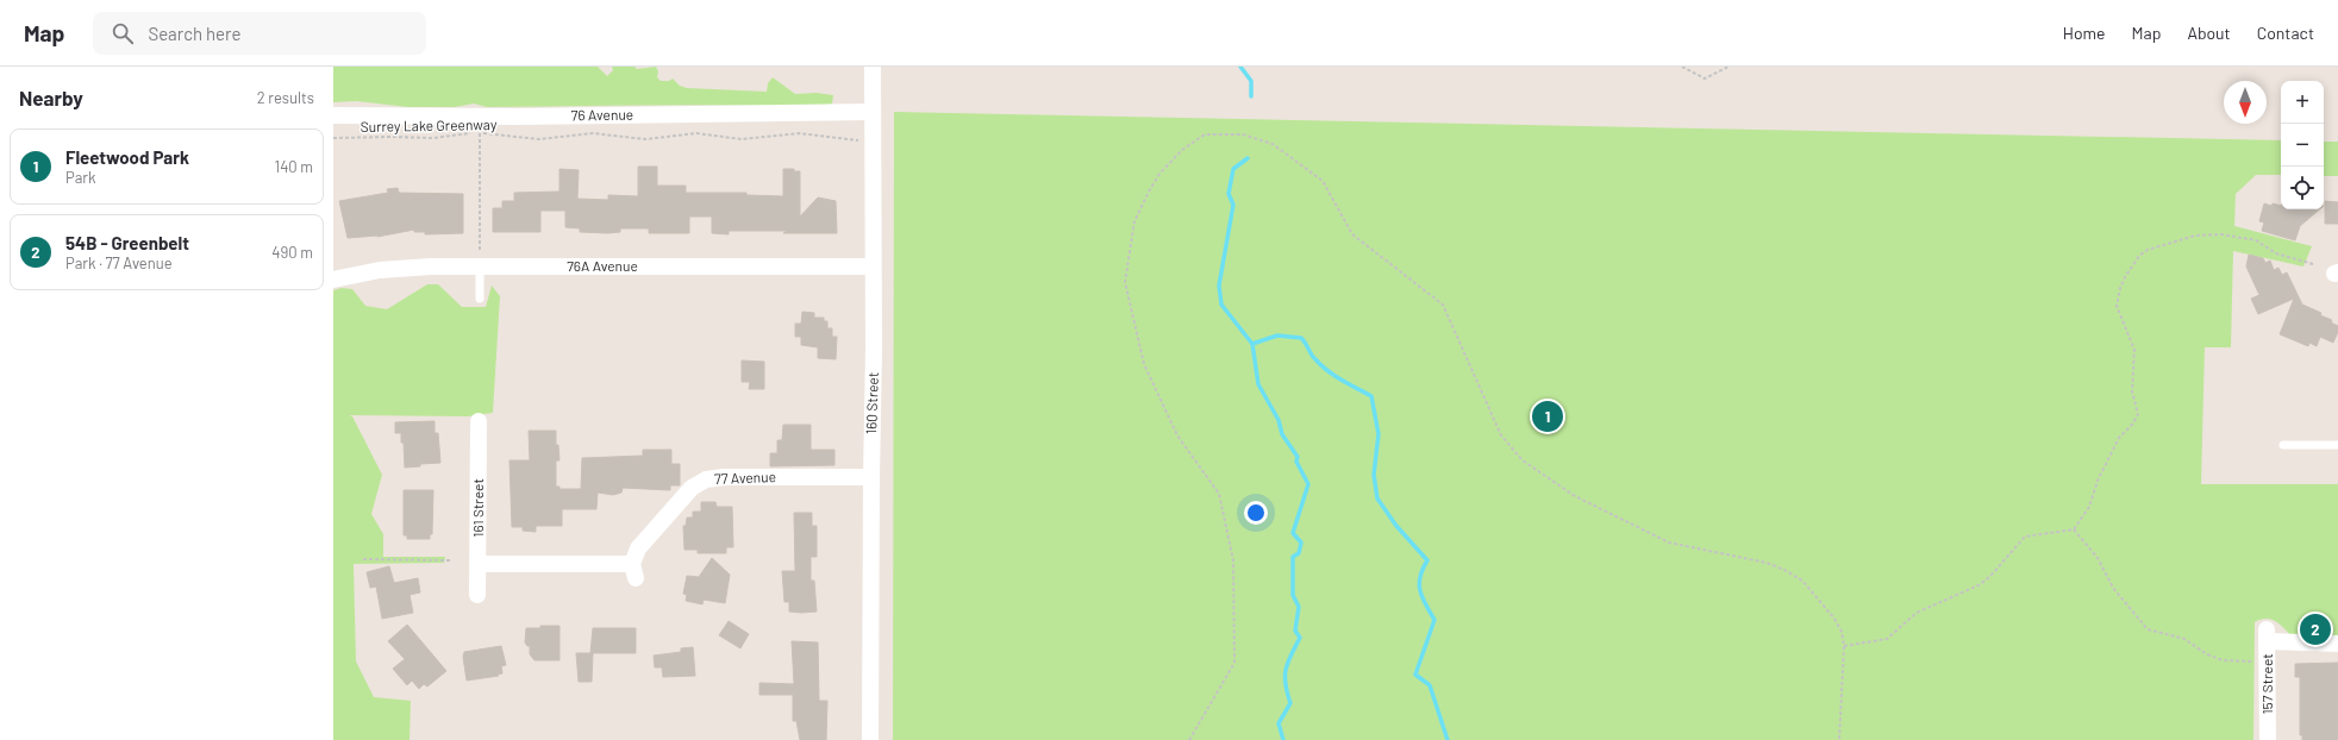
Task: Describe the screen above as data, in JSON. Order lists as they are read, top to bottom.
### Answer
{
  "streets": {
    "street": [
      "76 Avenue",
      "76A Avenue",
      "160 Street",
      "77 Avenue",
      "161 Street",
      "157 Street"
    ],
    "path": ["Surrey Lake Greenway"]
  },
  "crossings": [
    ["76 Avenue", "160 Street"],
    ["76A Avenue", "160 Street"],
    ["160 Street", "77 Avenue"],
    ["77 Avenue", "161 Street"]
  ],
  "north": "bottom",
  "page": {
    "header": "Map",
    "search": "Search here",
    "nav": [
      "Home",
      "Map",
      "About",
      "Contact"
    ],
    "heading": ["Nearby", "2 results"],
    "map_buttons": ["+", "−"],
    "list": [
      {
        "mark": "1",
        "name": "Fleetwood Park",
        "note": "Park",
        "value": "140 m"
      },
      {
        "mark": "2",
        "name": "54B - Greenbelt",
        "note": "Park · 77 Avenue",
        "value": "490 m"
      }
    ],
    "pins": ["1", "2"]
  }
}
